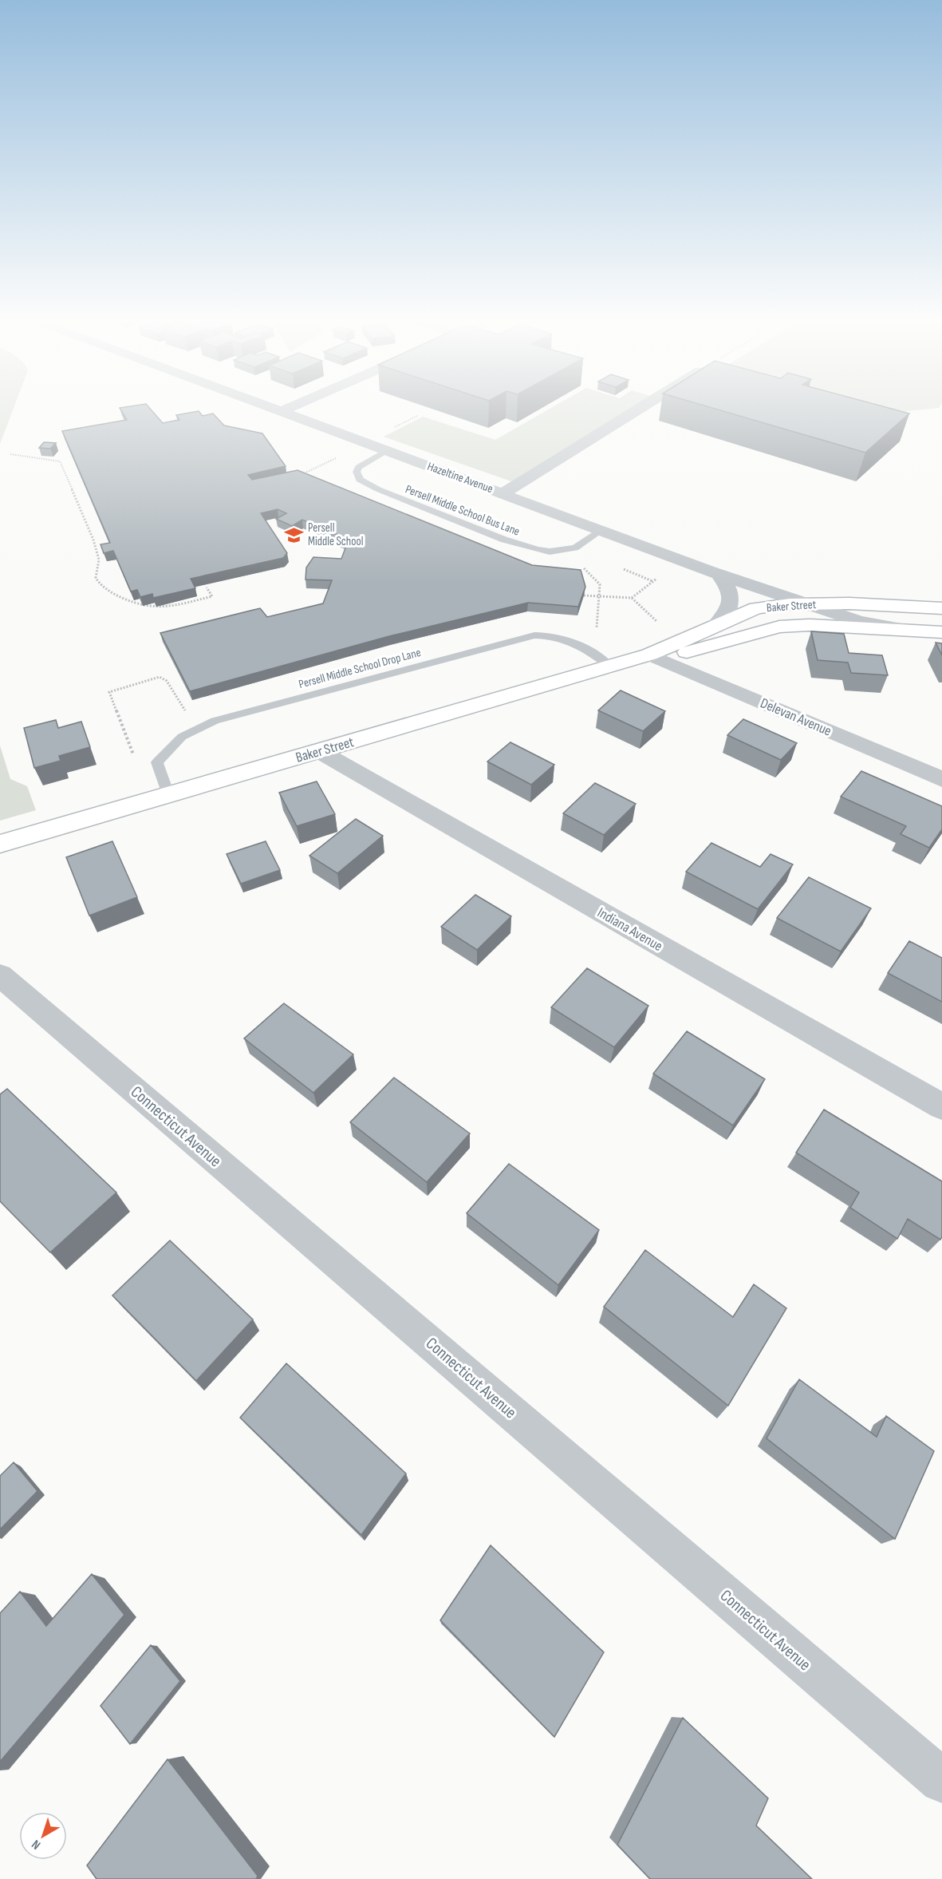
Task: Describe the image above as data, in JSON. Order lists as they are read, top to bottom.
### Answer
{
  "streets": {
    "street": [
      "Hazeltine Avenue",
      "Baker Street",
      "Delevan Avenue",
      "Indiana Avenue",
      "Connecticut Avenue"
    ],
    "lane": ["Persell Middle School Bus Lane", "Persell Middle School Drop Lane"]
  },
  "crossings": [
    ["Hazeltine Avenue", "Persell Middle School Bus Lane"],
    ["Hazeltine Avenue", "Baker Street"],
    ["Baker Street", "Persell Middle School Drop Lane"],
    ["Baker Street", "Delevan Avenue"],
    ["Baker Street", "Indiana Avenue"]
  ],
  "places": {
    "school or university": ["Persell Middle School"]
  },
  "north": "bottom left"
}
